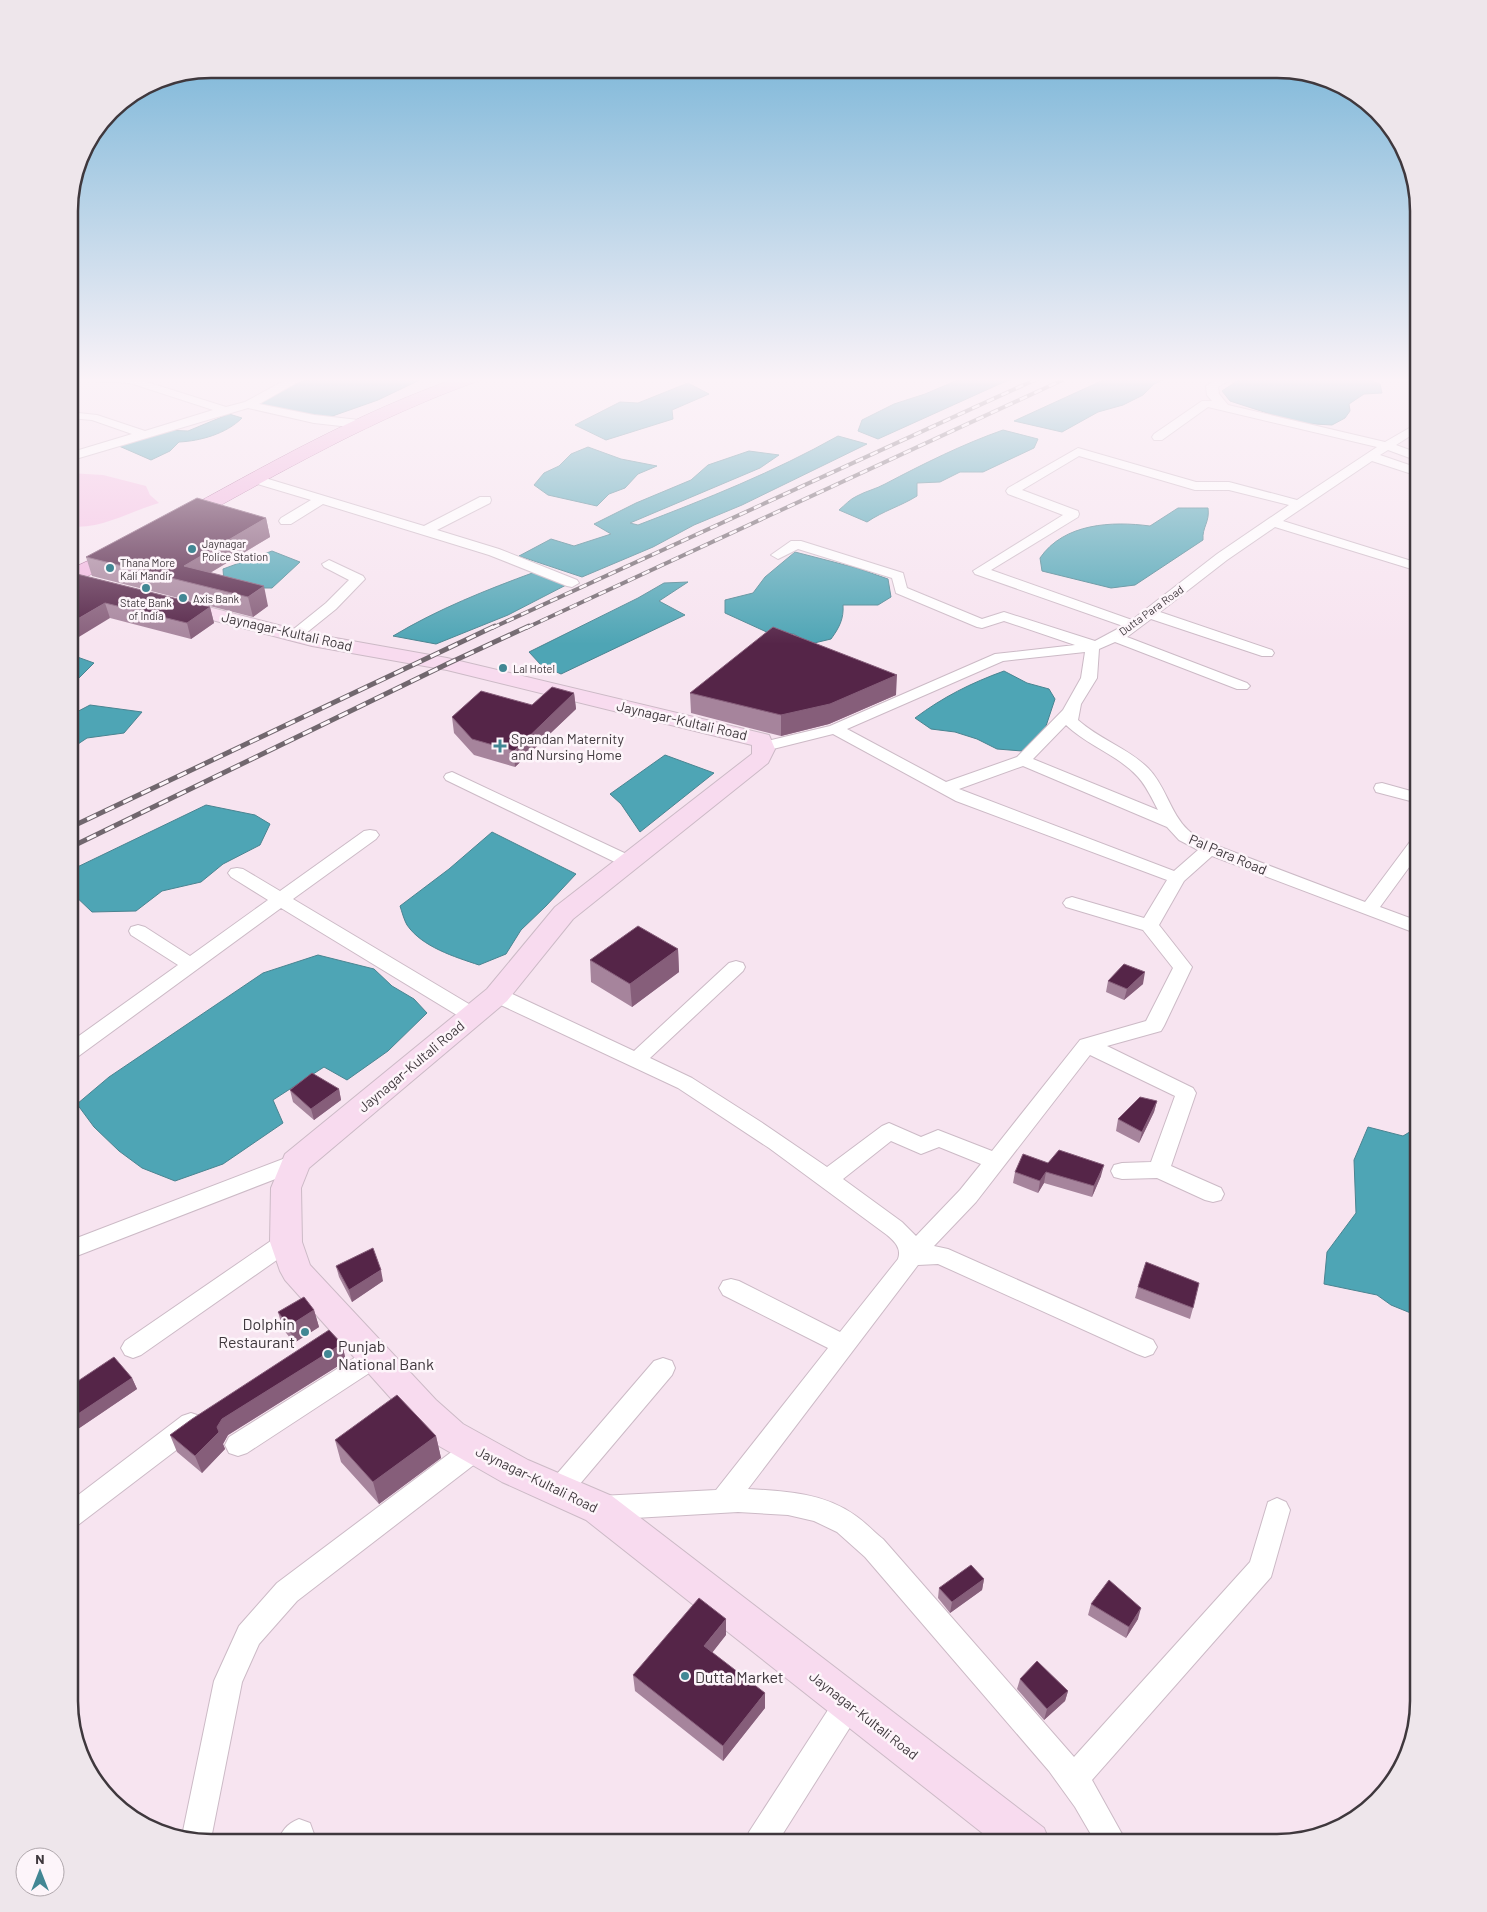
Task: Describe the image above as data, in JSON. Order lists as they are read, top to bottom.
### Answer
{
  "streets": {
    "main road": ["Jaynagar-Kultali Road"],
    "street": ["Dutta Para Road", "Pal Para Road"]
  },
  "crossings": [
    ["Dutta Para Road", "Jaynagar-Kultali Road"]
  ],
  "places": {
    "other": [
      "Jaynagar Police Station",
      "Thana More Kali Mandir",
      "State Bank of India",
      "Axis Bank",
      "Lal Hotel",
      "Dolphin Restaurant",
      "Punjab National Bank",
      "Dutta Market"
    ],
    "health": ["Spandan Maternity and Nursing Home"]
  },
  "north": "top"
}
